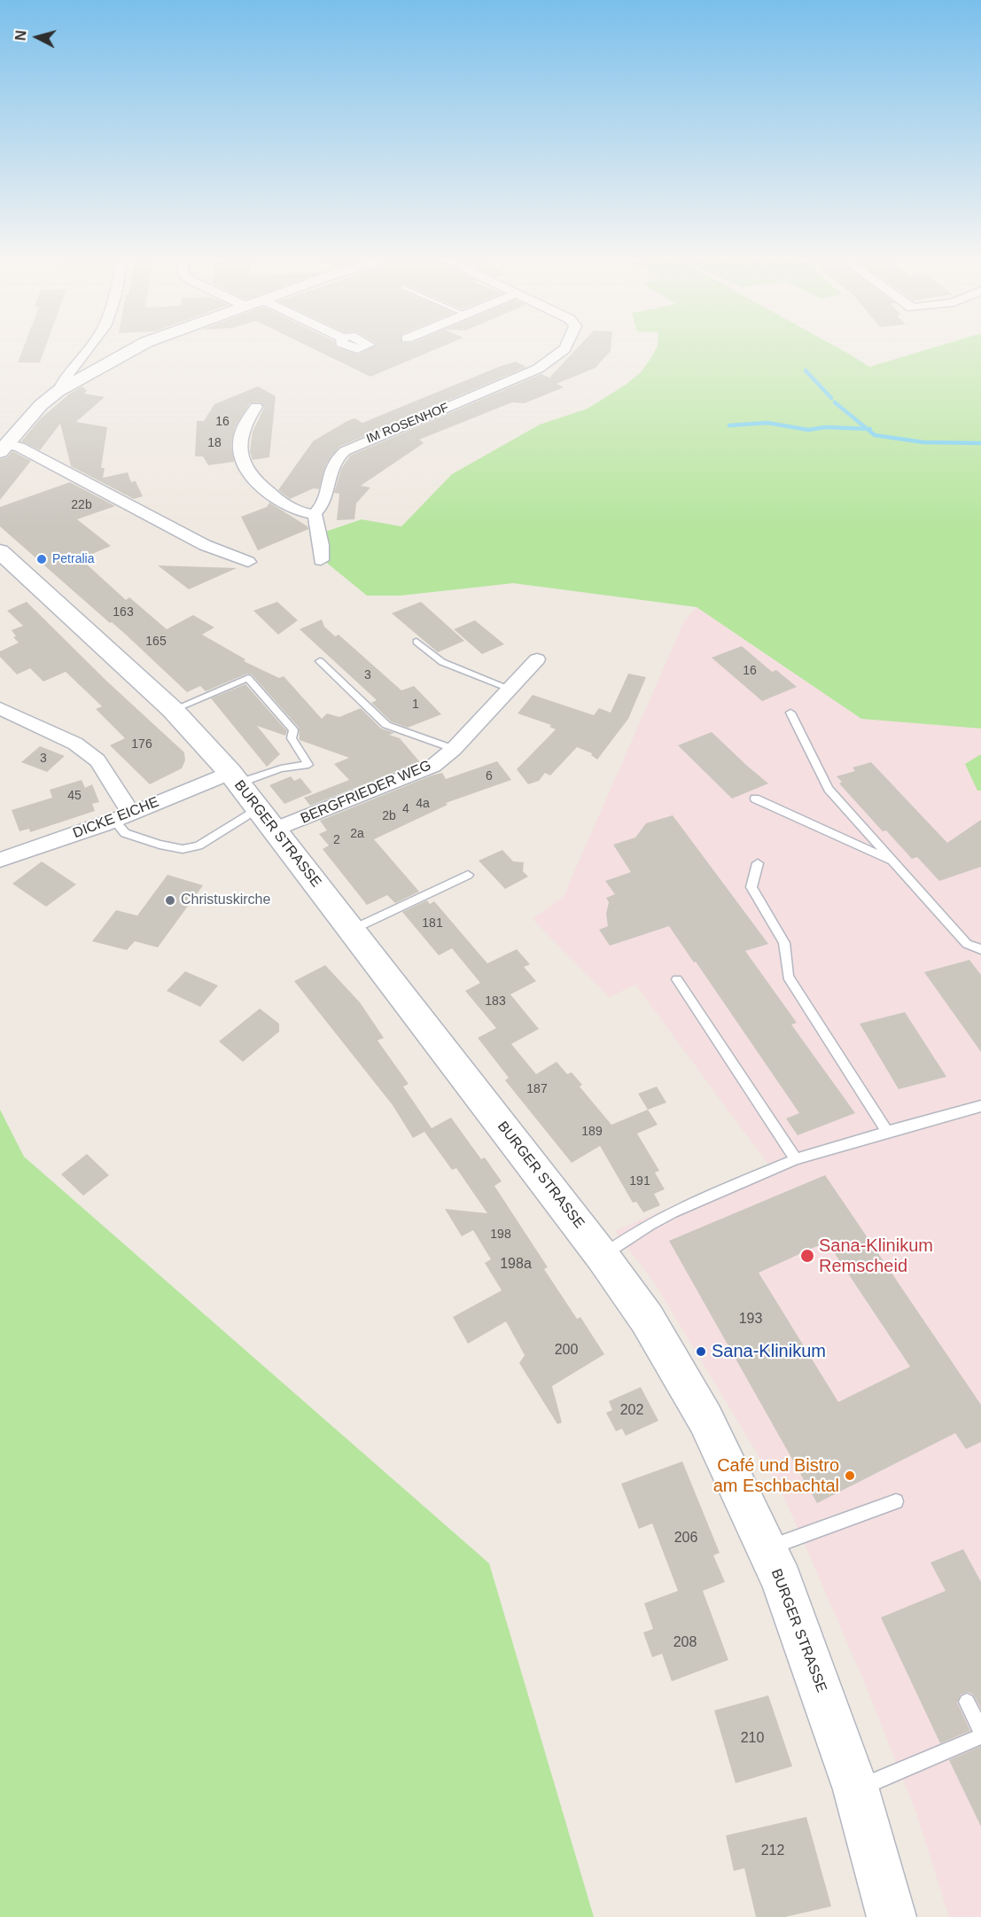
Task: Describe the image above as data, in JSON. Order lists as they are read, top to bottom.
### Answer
{
  "streets": {
    "main road": ["BURGER STRASSE"],
    "street": ["IM ROSENHOF", "BERGFRIEDER WEG", "DICKE EICHE"]
  },
  "crossings": [
    ["BERGFRIEDER WEG", "BURGER STRASSE"],
    ["DICKE EICHE", "BURGER STRASSE"]
  ],
  "places": [
    "Petralia",
    "Christuskirche",
    "Sana-Klinikum Remscheid",
    "Sana-Klinikum",
    "Café und Bistro am Eschbachtal"
  ],
  "house_numbers": [
    "16",
    "18",
    "22b",
    "163",
    "165",
    "16",
    "3",
    "1",
    "176",
    "3",
    "6",
    "45",
    "4a",
    "4",
    "2b",
    "2a",
    "2",
    "181",
    "183",
    "187",
    "189",
    "191",
    "198",
    "198a",
    "193",
    "200",
    "202",
    "206",
    "208",
    "210",
    "212"
  ],
  "north": "left"
}
